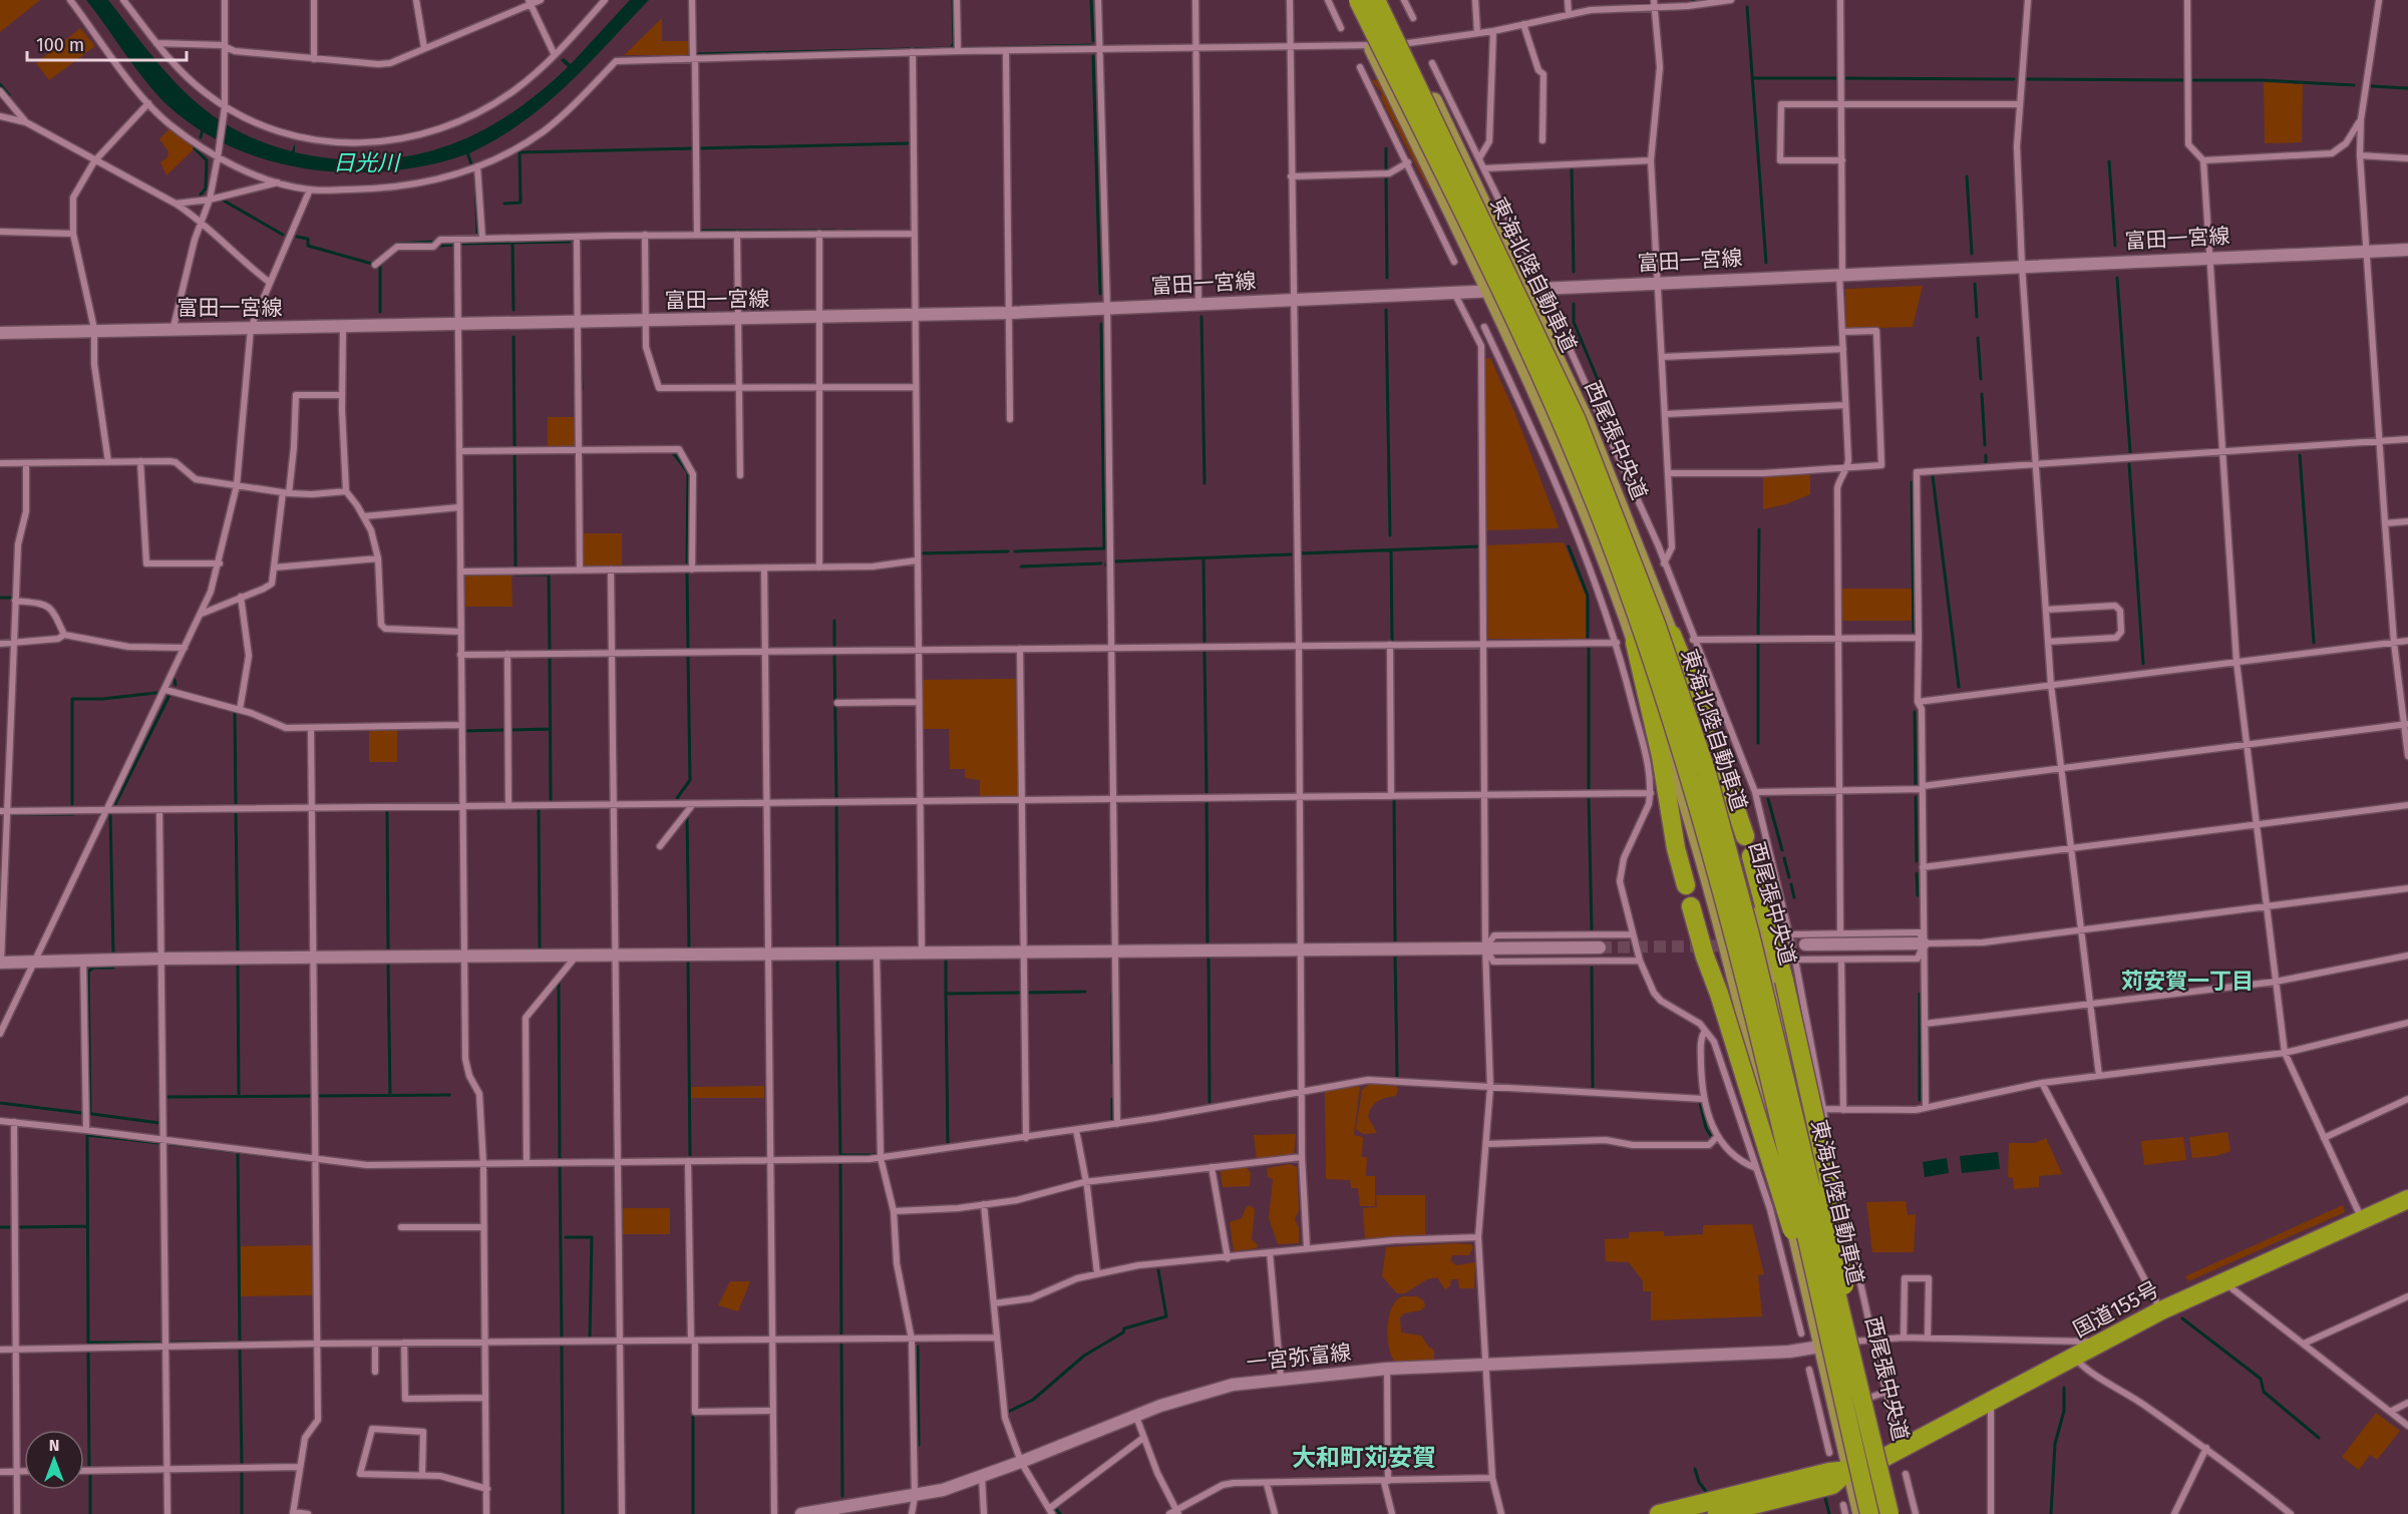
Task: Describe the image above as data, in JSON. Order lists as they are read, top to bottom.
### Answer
{
  "streets": {
    "highway": ["東海北陸自動車道", "国道155号"],
    "main road": ["富田一宮線", "西尾張中央道", "一宮弥富線"]
  },
  "crossings": [
    ["富田一宮線", "西尾張中央道"],
    ["東海北陸自動車道", "西尾張中央道"],
    ["東海北陸自動車道", "国道155号"],
    ["東海北陸自動車道", "一宮弥富線"],
    ["西尾張中央道", "国道155号"]
  ],
  "districts": ["苅安賀一丁目", "大和町苅安賀"],
  "water": ["日光川"],
  "scale_bar": "100 m",
  "north": "top"
}
